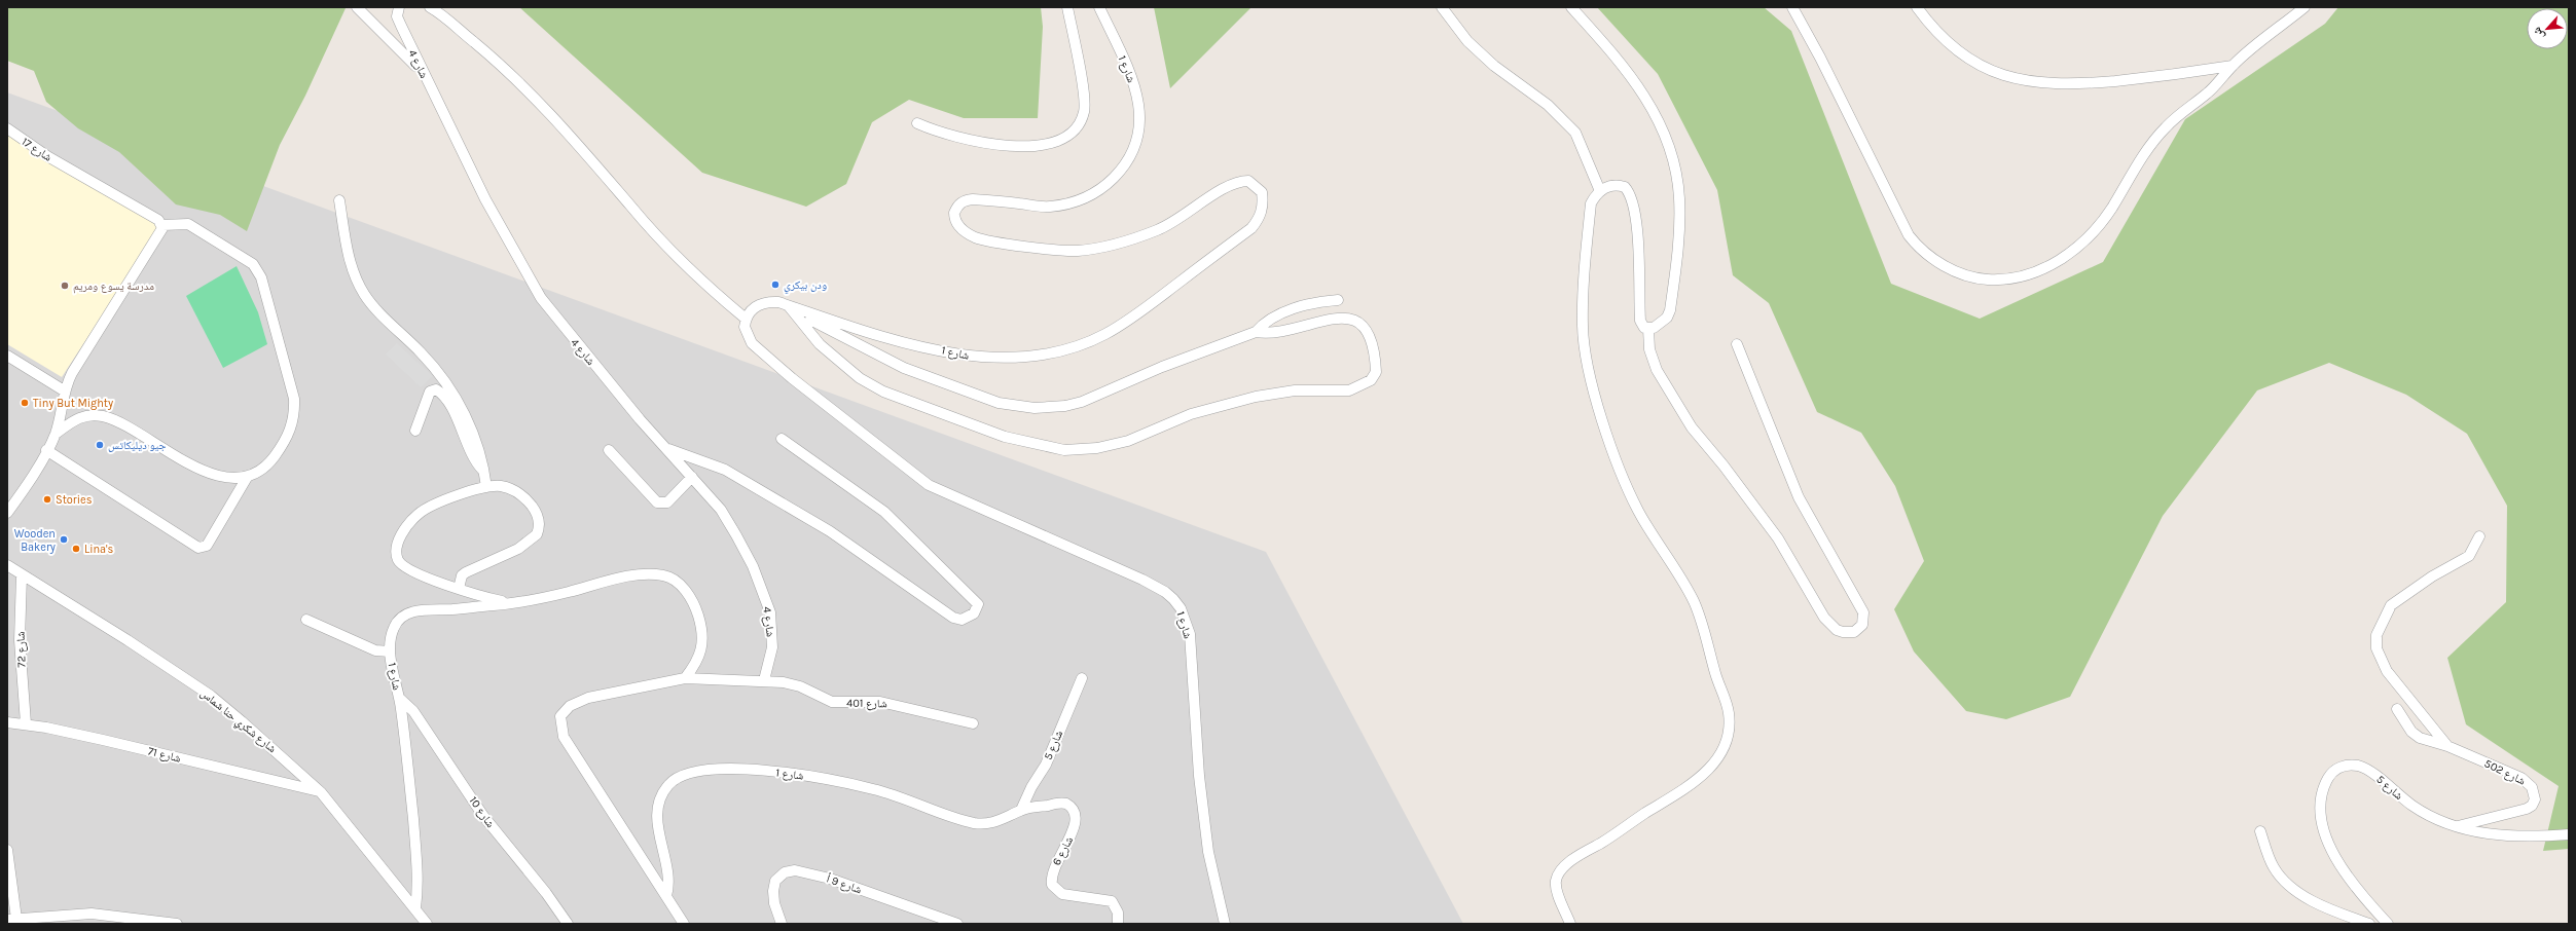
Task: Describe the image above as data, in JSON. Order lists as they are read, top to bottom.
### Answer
{
  "streets": {
    "street": [
      "شارع 4",
      "شارع 1",
      "شارع 17",
      "شارع 72",
      "شارع 401",
      "شارع شكري حنا شماس",
      "شارع 5",
      "شارع 71",
      "شارع 502",
      "شارع 10",
      "شارع 6",
      "شارع 9 أ"
    ]
  },
  "crossings": [
    ["شارع 4", "شارع 401"],
    ["شارع 1", "شارع 401"],
    ["شارع 1", "شارع شكري حنا شماس"],
    ["شارع 1", "شارع 5"],
    ["شارع 1", "شارع 10"],
    ["شارع 1", "شارع 6"],
    ["شارع 72", "شارع شكري حنا شماس"],
    ["شارع 72", "شارع 71"],
    ["شارع شكري حنا شماس", "شارع 71"],
    ["شارع 5", "شارع 502"],
    ["شارع 5", "شارع 6"]
  ],
  "places": [
    "ودن بيكري",
    "مدرسة يسوع ومريم",
    "Tiny But Mighty",
    "جيو ديليكاتس",
    "Stories",
    "Wooden Bakery",
    "Lina's"
  ],
  "north": "bottom left"
}
